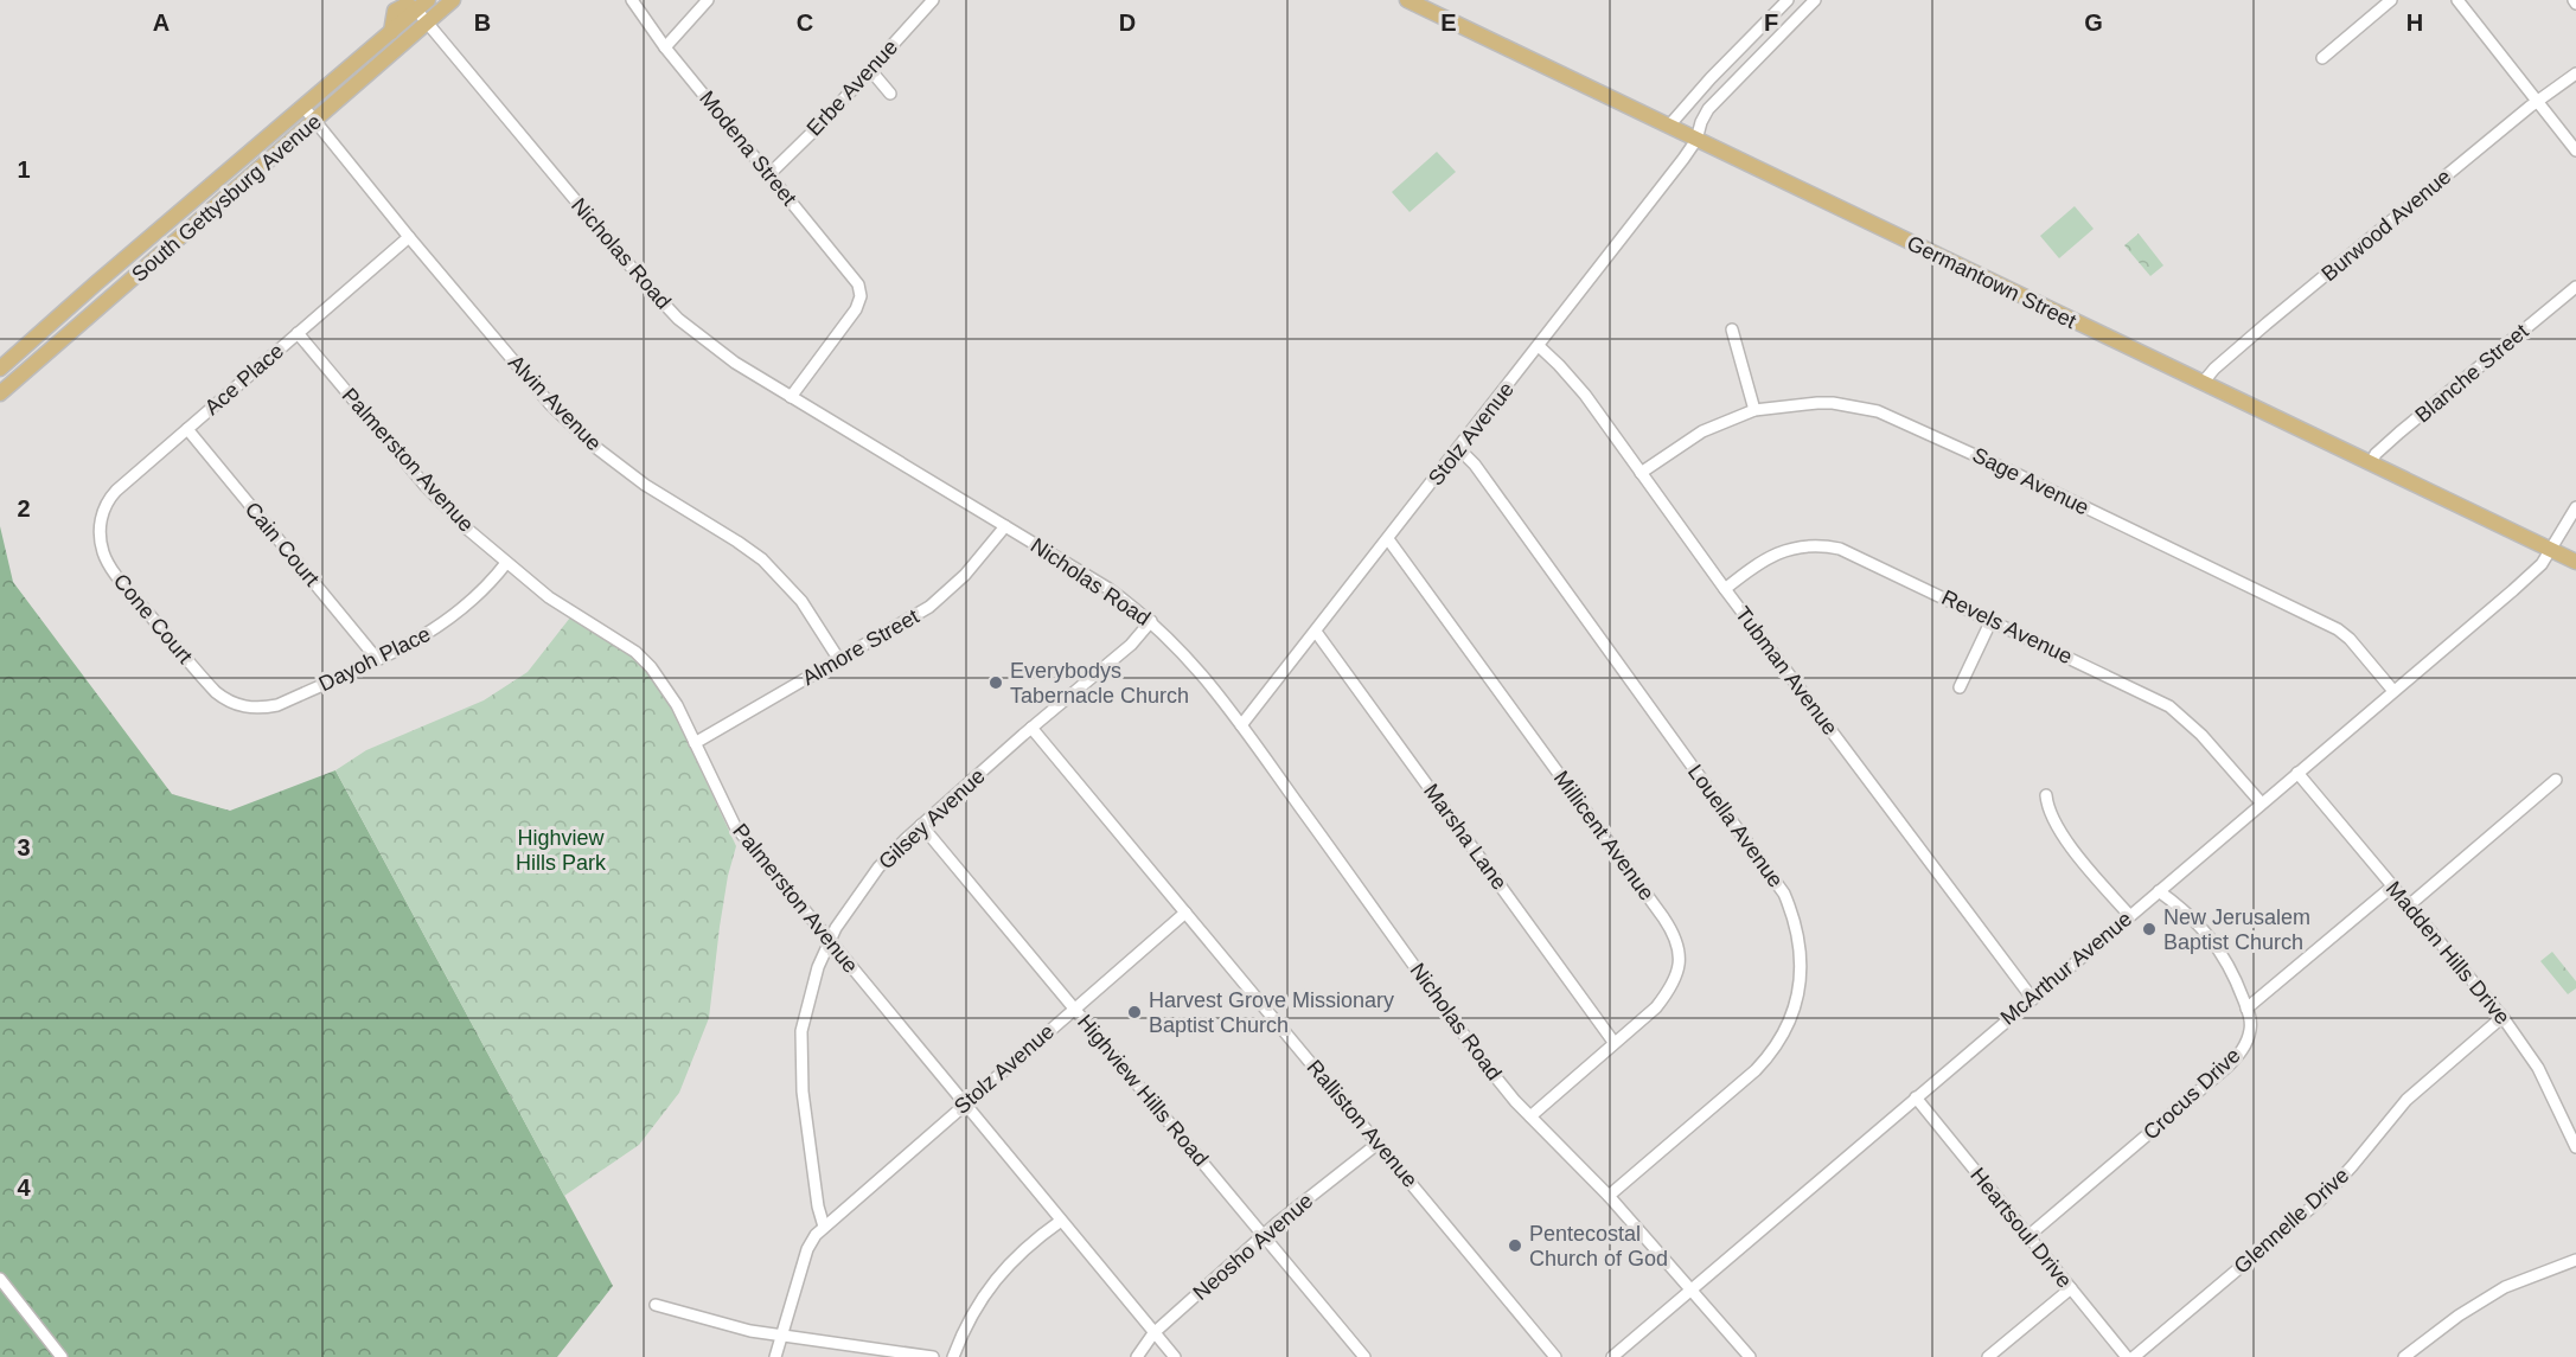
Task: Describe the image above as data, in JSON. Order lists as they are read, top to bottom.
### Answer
{
  "streets": {
    "main road": ["South Gettysburg Avenue", "Germantown Street"],
    "street": [
      "Erbe Avenue",
      "Modena Street",
      "Burwood Avenue",
      "Nicholas Road",
      "Blanche Street",
      "Ace Place",
      "Alvin Avenue",
      "Stolz Avenue",
      "Palmerston Avenue",
      "Sage Avenue",
      "Cain Court",
      "Cone Court",
      "Revels Avenue",
      "Almore Street",
      "Dayoh Place",
      "Tubman Avenue",
      "Gilsey Avenue",
      "Louella Avenue",
      "Millicent Avenue",
      "Marsha Lane",
      "Madden Hills Drive",
      "McArthur Avenue",
      "Highview Hills Road",
      "Crocus Drive",
      "Ralliston Avenue",
      "Glennelle Drive",
      "Heartsoul Drive",
      "Neosho Avenue"
    ]
  },
  "crossings": [
    ["Erbe Avenue", "Modena Street"],
    ["Modena Street", "Nicholas Road"],
    ["South Gettysburg Avenue", "Nicholas Road"],
    ["South Gettysburg Avenue", "Alvin Avenue"],
    ["Burwood Avenue", "Germantown Street"],
    ["Nicholas Road", "Stolz Avenue"],
    ["Nicholas Road", "Almore Street"],
    ["Nicholas Road", "Gilsey Avenue"],
    ["Nicholas Road", "Louella Avenue"],
    ["Nicholas Road", "Millicent Avenue"],
    ["Nicholas Road", "McArthur Avenue"],
    ["Germantown Street", "Blanche Street"],
    ["Germantown Street", "Stolz Avenue"],
    ["Germantown Street", "McArthur Avenue"],
    ["Ace Place", "Alvin Avenue"],
    ["Ace Place", "Palmerston Avenue"],
    ["Ace Place", "Cain Court"],
    ["Ace Place", "Cone Court"],
    ["Alvin Avenue", "Almore Street"],
    ["Stolz Avenue", "Palmerston Avenue"],
    ["Stolz Avenue", "Tubman Avenue"],
    ["Stolz Avenue", "Gilsey Avenue"],
    ["Stolz Avenue", "Louella Avenue"],
    ["Stolz Avenue", "Millicent Avenue"],
    ["Stolz Avenue", "Marsha Lane"],
    ["Stolz Avenue", "Highview Hills Road"],
    ["Stolz Avenue", "Ralliston Avenue"],
    ["Palmerston Avenue", "Almore Street"],
    ["Palmerston Avenue", "Dayoh Place"],
    ["Palmerston Avenue", "Gilsey Avenue"],
    ["Palmerston Avenue", "Neosho Avenue"],
    ["Sage Avenue", "Tubman Avenue"],
    ["Sage Avenue", "McArthur Avenue"],
    ["Cain Court", "Dayoh Place"],
    ["Cone Court", "Dayoh Place"],
    ["Revels Avenue", "Tubman Avenue"],
    ["Revels Avenue", "McArthur Avenue"],
    ["Tubman Avenue", "McArthur Avenue"],
    ["Gilsey Avenue", "Highview Hills Road"],
    ["Gilsey Avenue", "Ralliston Avenue"],
    ["Millicent Avenue", "Marsha Lane"],
    ["Madden Hills Drive", "McArthur Avenue"],
    ["Madden Hills Drive", "Glennelle Drive"],
    ["McArthur Avenue", "Heartsoul Drive"],
    ["Highview Hills Road", "Neosho Avenue"],
    ["Crocus Drive", "Heartsoul Drive"],
    ["Ralliston Avenue", "Neosho Avenue"]
  ],
  "parks": ["Highview Hills Park"],
  "places": [
    "Everybodys Tabernacle Church",
    "New Jerusalem Baptist Church",
    "Harvest Grove Missionary Baptist Church",
    "Pentecostal Church of God"
  ],
  "grid": {
    "columns": [
      "A",
      "B",
      "C",
      "D",
      "E",
      "F",
      "G",
      "H"
    ],
    "rows": [
      "1",
      "2",
      "3",
      "4"
    ]
  }
}
